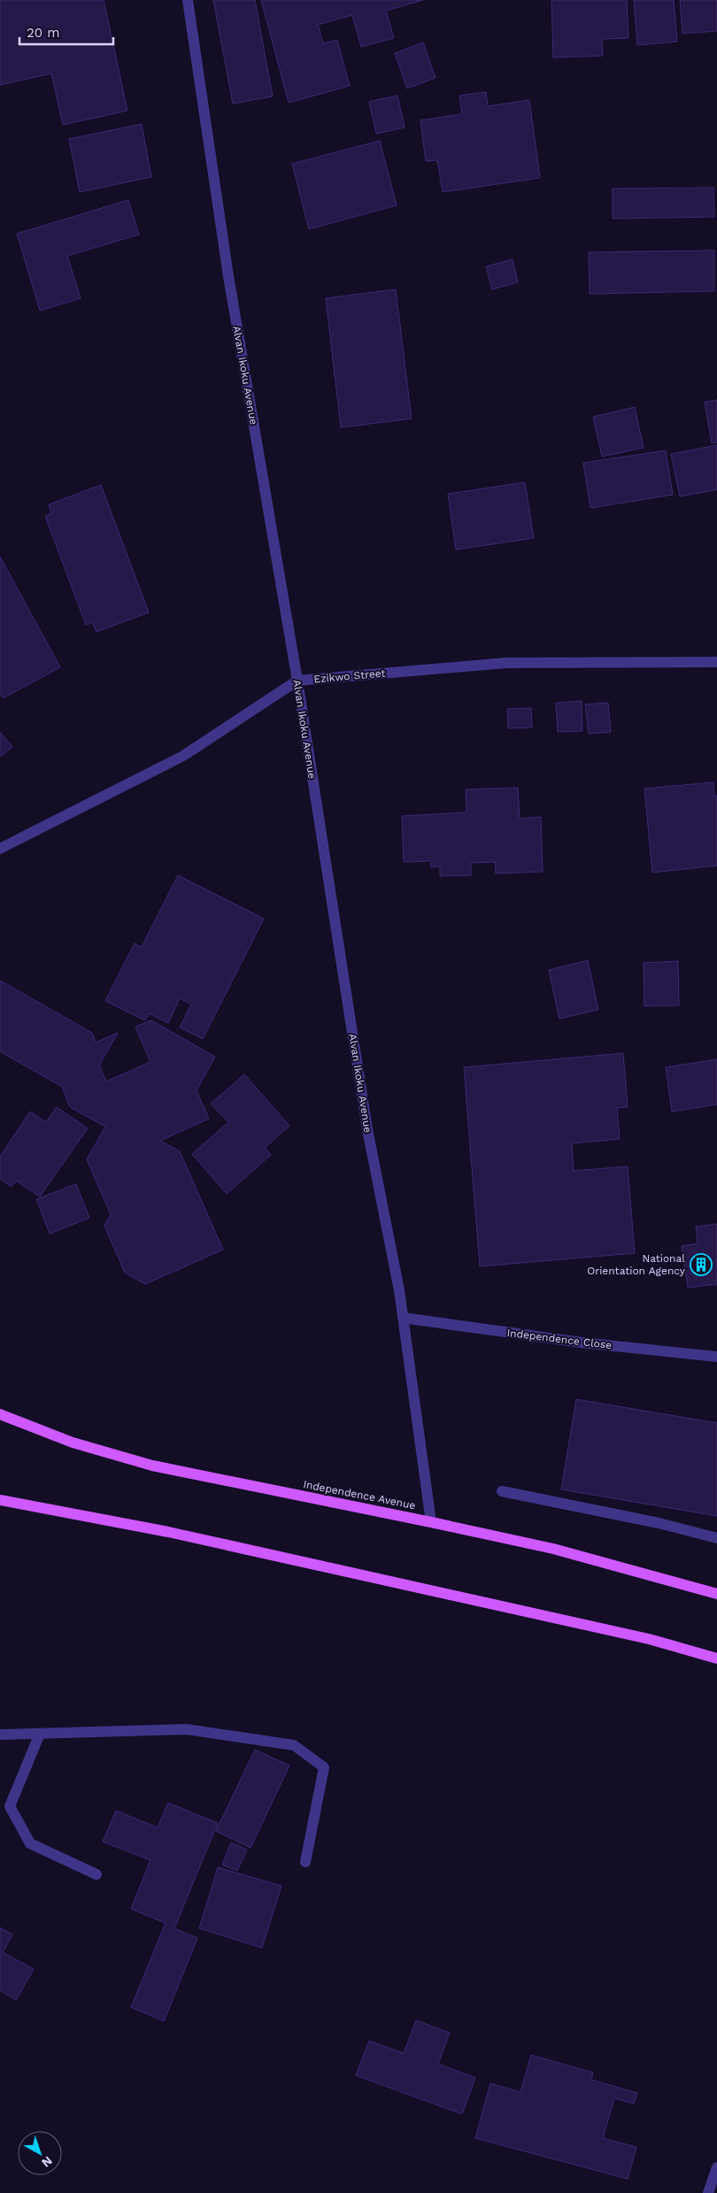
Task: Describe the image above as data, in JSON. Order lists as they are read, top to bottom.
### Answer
{
  "streets": {
    "main road": ["Independence Avenue"],
    "street": ["Alvan Ikoku Avenue", "Ezikwo Street", "Independence Close"]
  },
  "crossings": [
    ["Alvan Ikoku Avenue", "Ezikwo Street"],
    ["Alvan Ikoku Avenue", "Independence Close"],
    ["Alvan Ikoku Avenue", "Independence Avenue"]
  ],
  "places": {
    "building": ["National Orientation Agency"]
  },
  "scale_bar": "20 m",
  "north": "bottom right"
}
